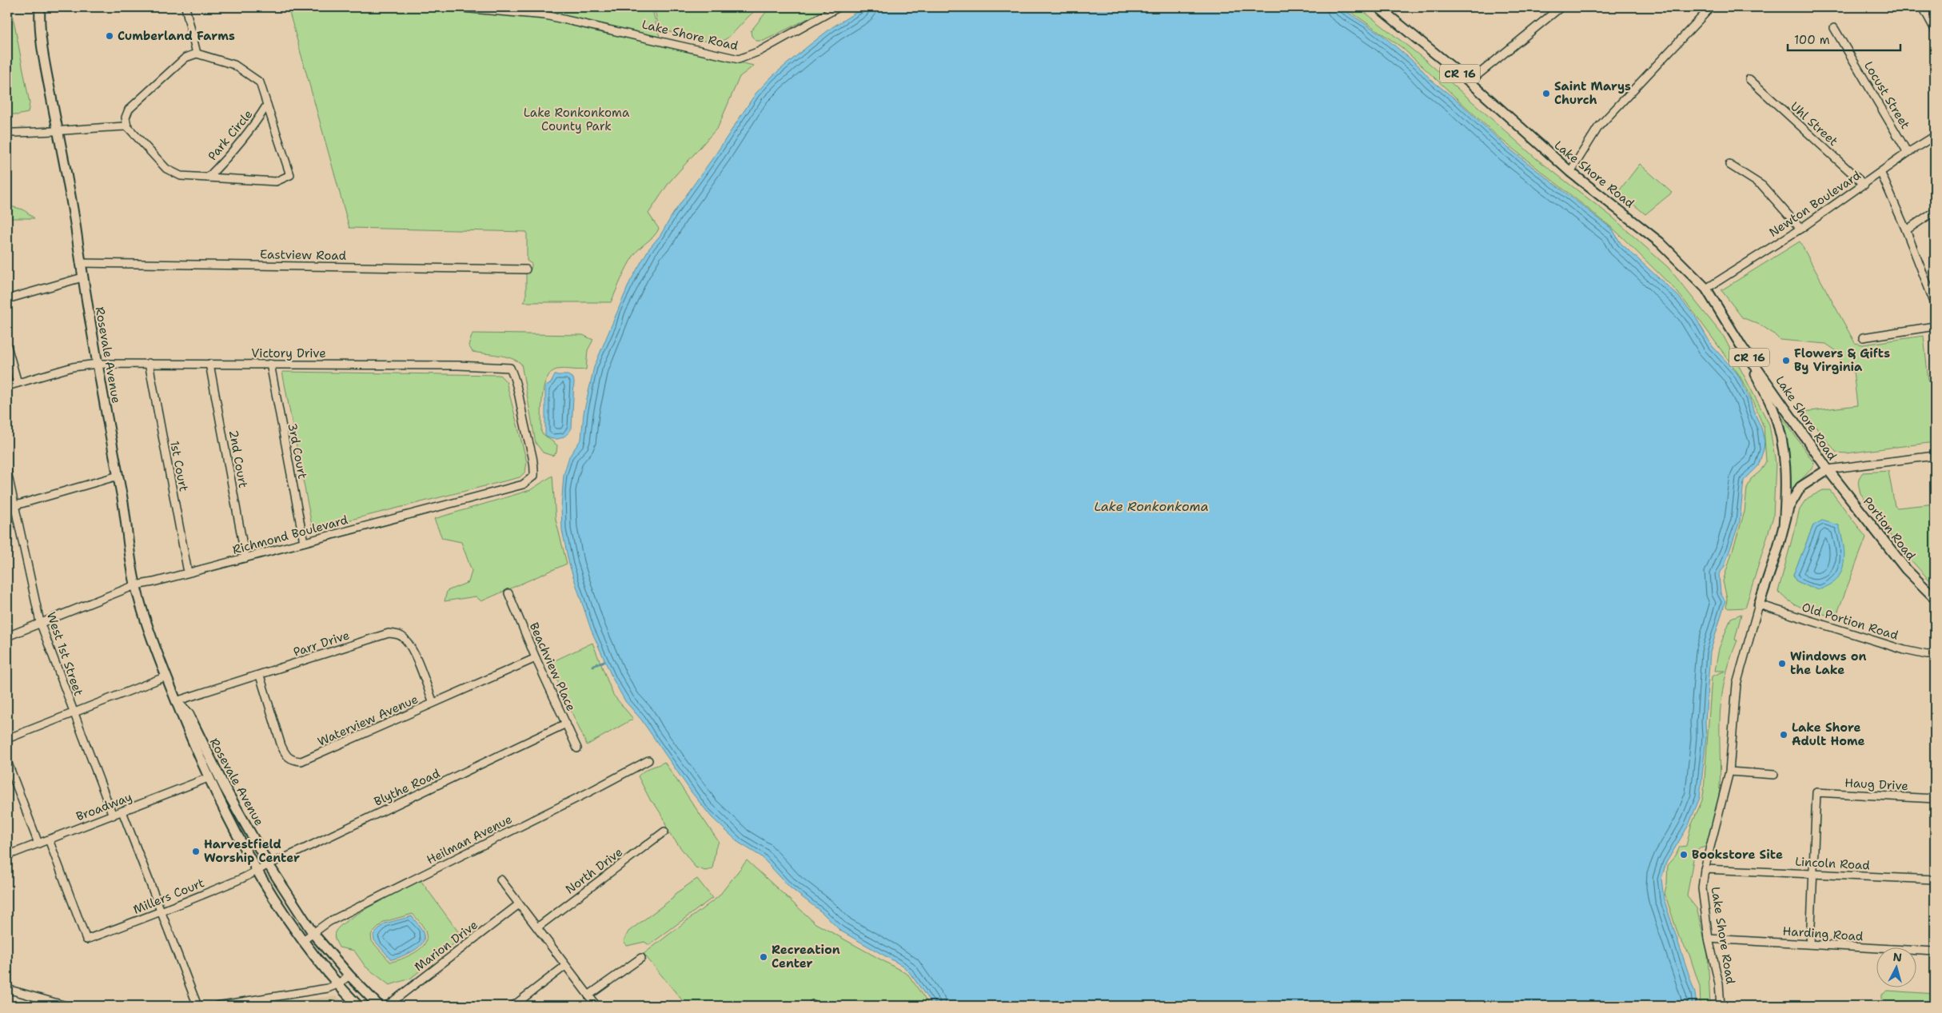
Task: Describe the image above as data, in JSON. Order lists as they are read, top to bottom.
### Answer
{
  "streets": {
    "main road": [
      "Lake Shore Road",
      "CR 16",
      "Rosevale Avenue",
      "Portion Road"
    ],
    "street": [
      "Locust Street",
      "Uhl Street",
      "Park Circle",
      "Newton Boulevard",
      "Eastview Road",
      "Victory Drive",
      "3rd Court",
      "2nd Court",
      "1st Court",
      "Richmond Boulevard",
      "Old Portion Road",
      "Parr Drive",
      "West 1st Street",
      "Beachview Place",
      "Waterview Avenue",
      "Haug Drive",
      "Blythe Road",
      "Broadway",
      "Heilman Avenue",
      "Lincoln Road",
      "North Drive",
      "Millers Court",
      "Harding Road",
      "Marion Drive"
    ]
  },
  "crossings": [
    ["Lake Shore Road", "Newton Boulevard"],
    ["Lake Shore Road", "Portion Road"],
    ["Lake Shore Road", "Old Portion Road"],
    ["Lake Shore Road", "Lincoln Road"],
    ["Lake Shore Road", "Harding Road"],
    ["Locust Street", "Newton Boulevard"],
    ["Uhl Street", "Newton Boulevard"],
    ["Eastview Road", "Rosevale Avenue"],
    ["Victory Drive", "Rosevale Avenue"],
    ["Victory Drive", "3rd Court"],
    ["Victory Drive", "2nd Court"],
    ["Victory Drive", "1st Court"],
    ["Victory Drive", "Richmond Boulevard"],
    ["Rosevale Avenue", "Richmond Boulevard"],
    ["Rosevale Avenue", "Parr Drive"],
    ["Rosevale Avenue", "Blythe Road"],
    ["Rosevale Avenue", "Broadway"],
    ["Rosevale Avenue", "Heilman Avenue"],
    ["Rosevale Avenue", "Millers Court"],
    ["3rd Court", "Richmond Boulevard"],
    ["2nd Court", "Richmond Boulevard"],
    ["1st Court", "Richmond Boulevard"],
    ["Richmond Boulevard", "West 1st Street"],
    ["Parr Drive", "Waterview Avenue"],
    ["West 1st Street", "Broadway"],
    ["Beachview Place", "Waterview Avenue"],
    ["Beachview Place", "Blythe Road"],
    ["Haug Drive", "Lincoln Road"],
    ["Blythe Road", "Millers Court"],
    ["Broadway", "Millers Court"]
  ],
  "water": ["Lake Ronkonkoma"],
  "parks": ["Lake Ronkonkoma County Park"],
  "places": [
    "Cumberland Farms",
    "Saint Marys Church",
    "Flowers & Gifts By Virginia",
    "Windows on the Lake",
    "Lake Shore Adult Home",
    "Harvestfield Worship Center",
    "Bookstore Site",
    "Recreation Center"
  ],
  "scale_bar": "100 m",
  "north": "top"
}
